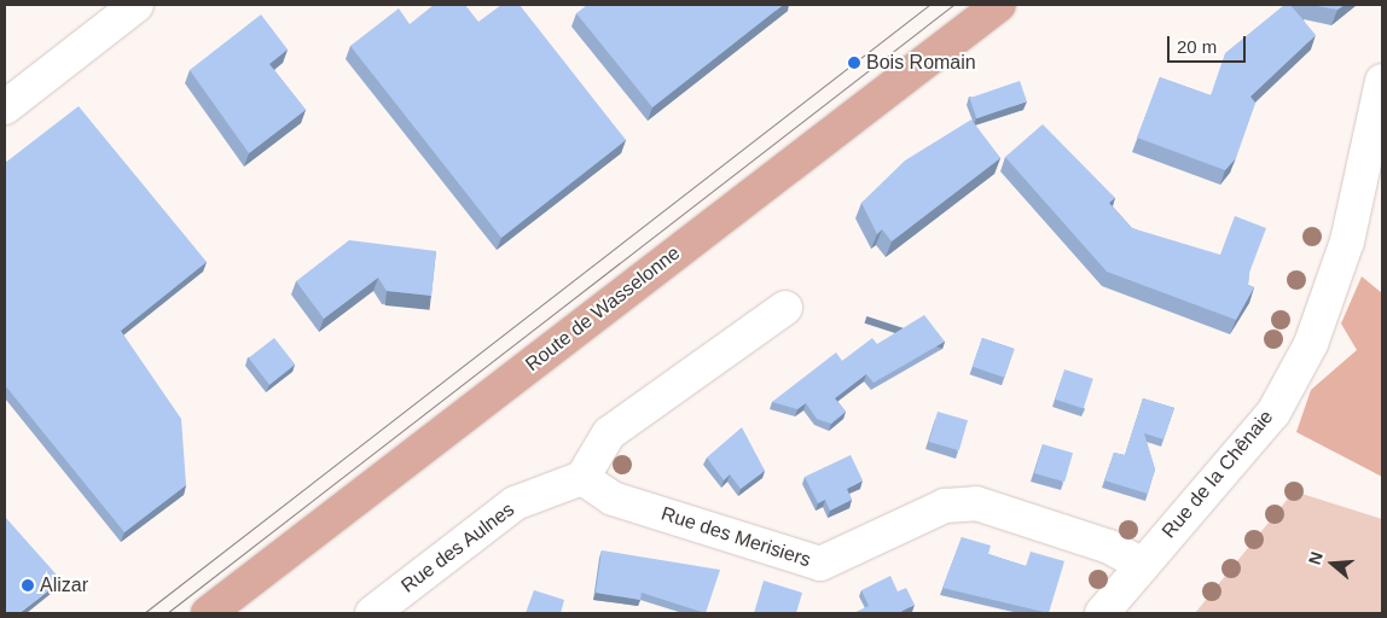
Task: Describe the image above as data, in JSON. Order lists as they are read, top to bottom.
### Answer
{
  "streets": {
    "main road": ["Route de Wasselonne"],
    "street": ["Rue de la Chênaie", "Rue des Merisiers", "Rue des Aulnes"]
  },
  "crossings": [
    ["Rue de la Chênaie", "Rue des Merisiers"],
    ["Rue des Merisiers", "Rue des Aulnes"]
  ],
  "places": ["Bois Romain", "Alizar"],
  "scale_bar": "20 m",
  "north": "left"
}
